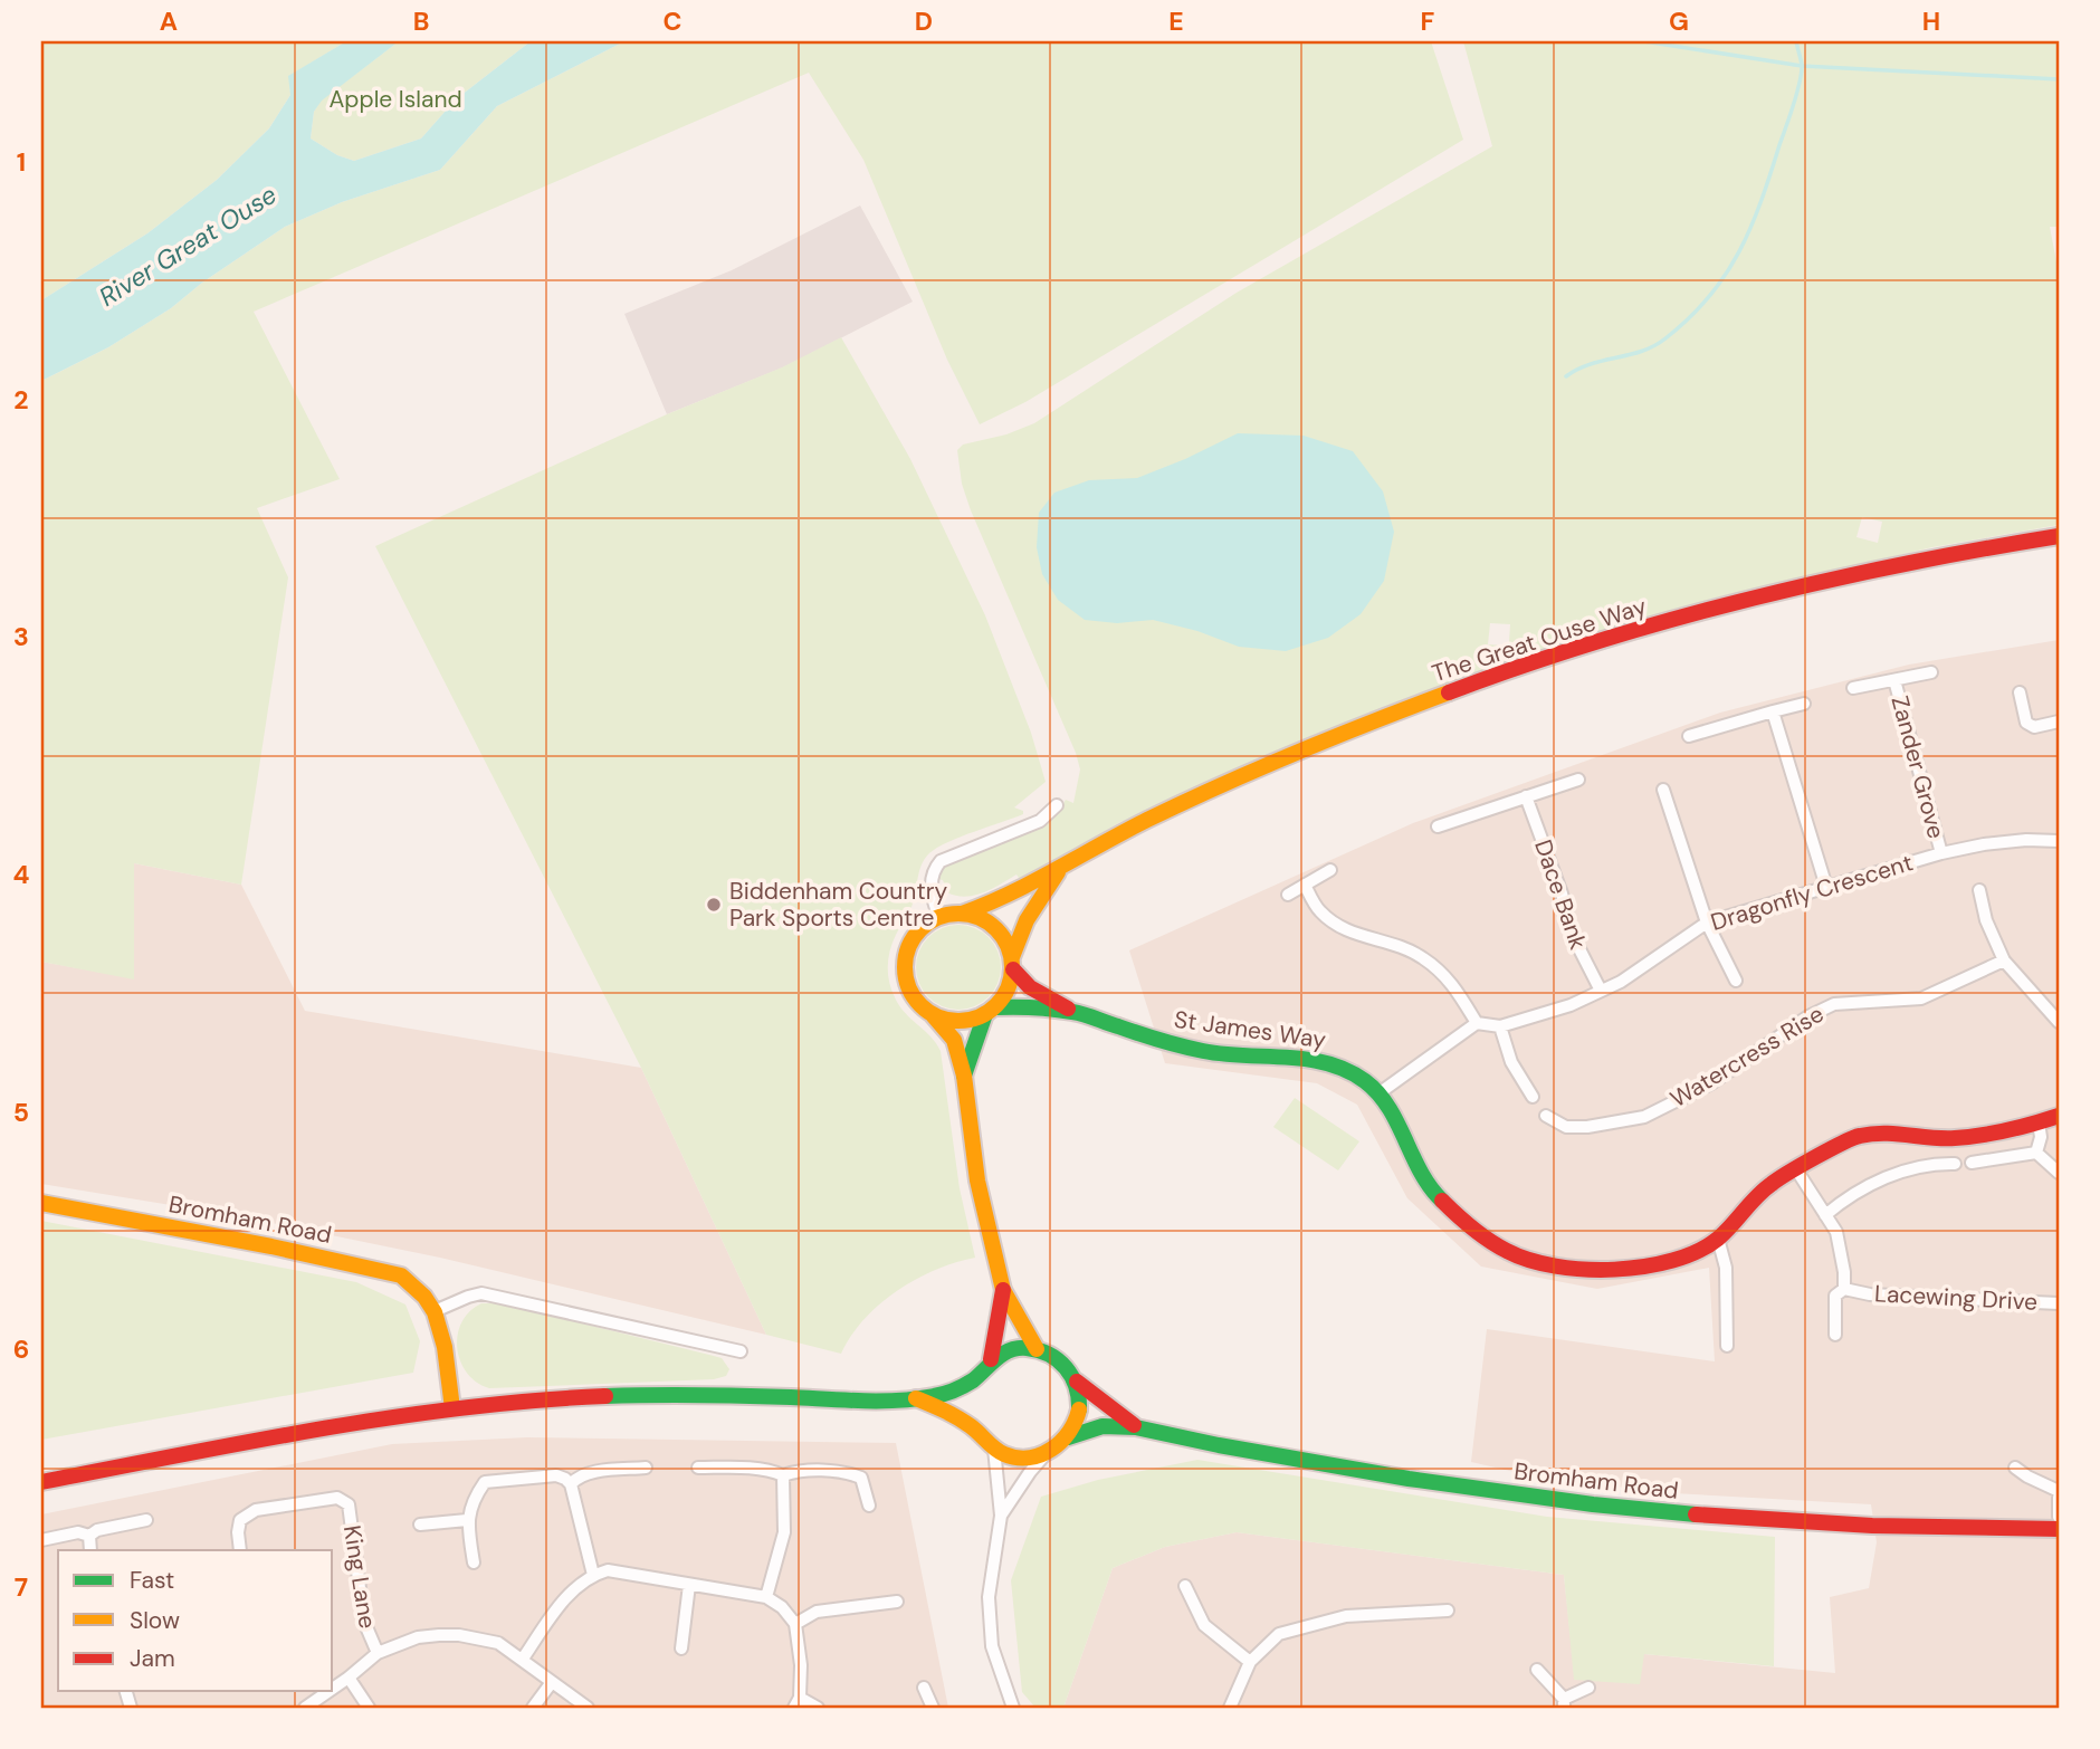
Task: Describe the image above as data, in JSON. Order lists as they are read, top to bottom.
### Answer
{
  "streets": {
    "main road": ["The Great Ouse Way", "St James Way", "Bromham Road"],
    "street": [
      "Zander Grove",
      "Dragonfly Crescent",
      "Dace Bank",
      "Watercress Rise",
      "Lacewing Drive",
      "King Lane"
    ]
  },
  "crossings": [
    ["Zander Grove", "Dragonfly Crescent"],
    ["Dragonfly Crescent", "Dace Bank"],
    ["St James Way", "Lacewing Drive"]
  ],
  "water": ["River Great Ouse"],
  "parks": ["Apple Island"],
  "places": ["Biddenham Country Park Sports Centre"],
  "legend": ["Fast", "Slow", "Jam"],
  "grid": {
    "columns": [
      "A",
      "B",
      "C",
      "D",
      "E",
      "F",
      "G",
      "H"
    ],
    "rows": [
      "1",
      "2",
      "3",
      "4",
      "5",
      "6",
      "7"
    ]
  }
}
